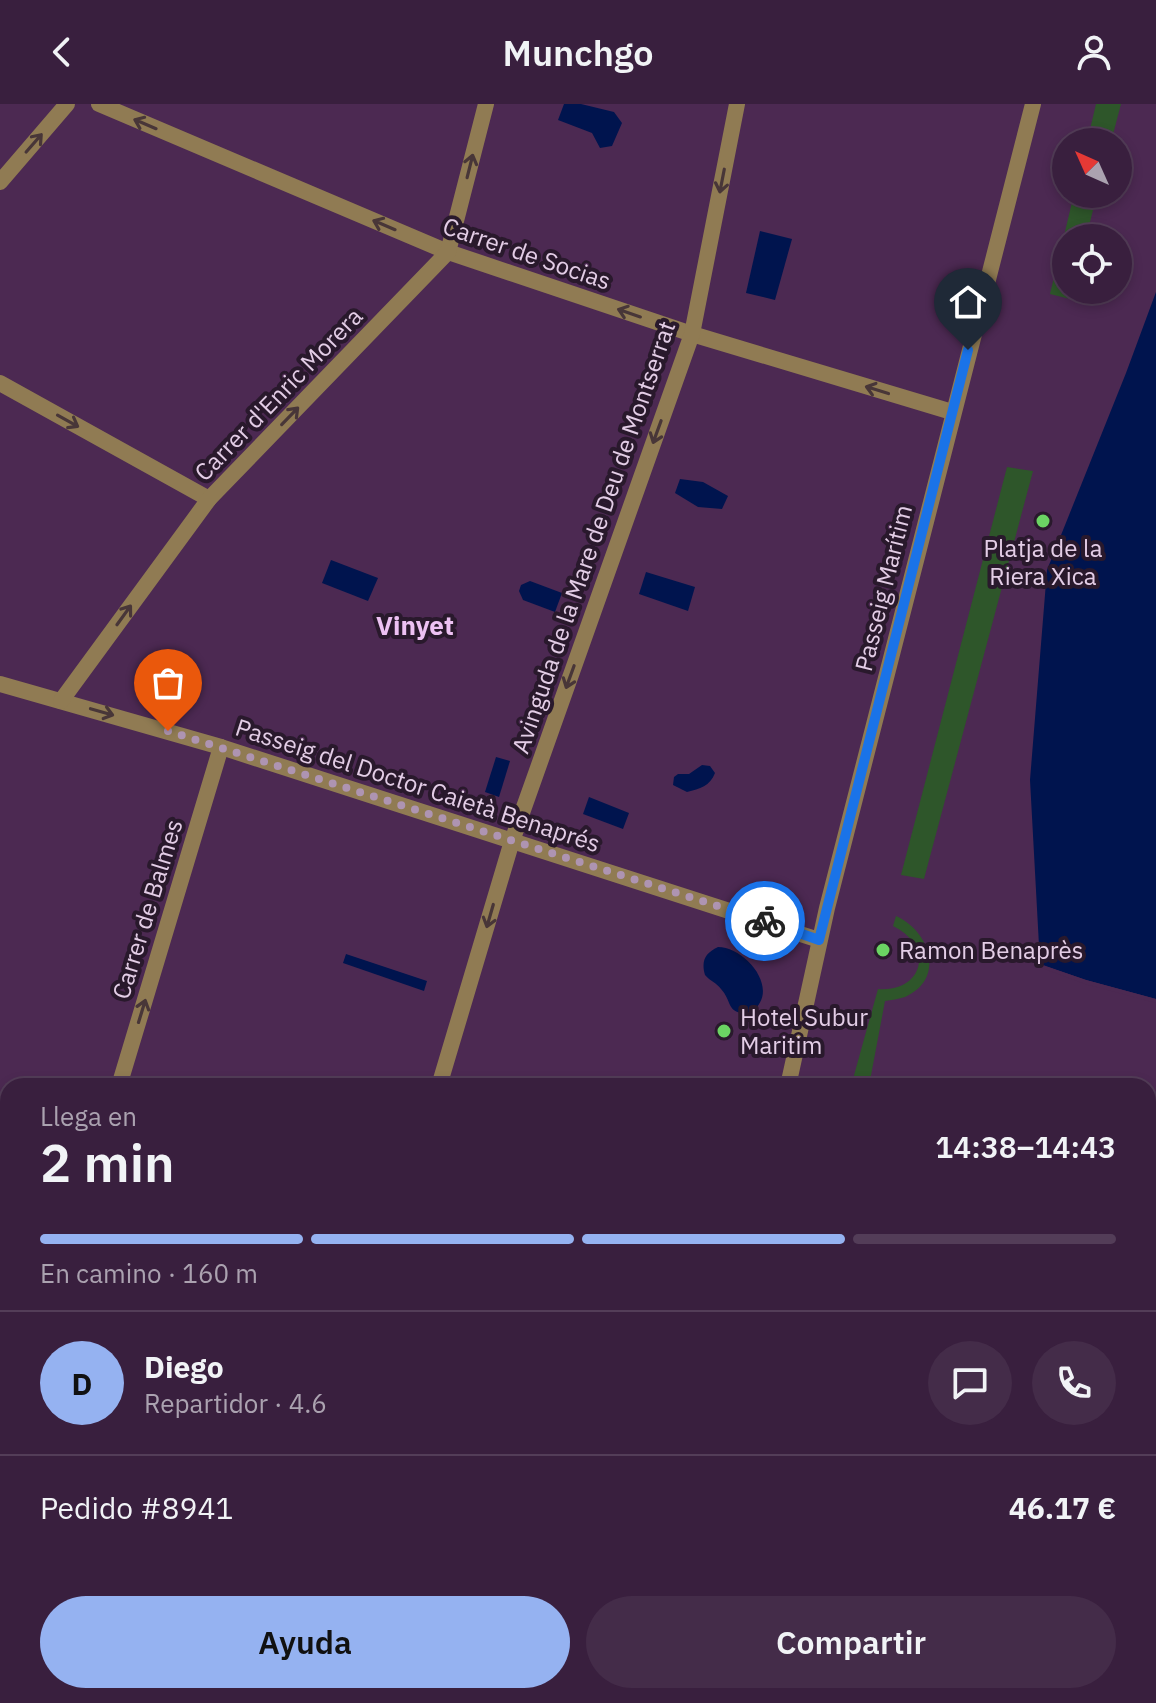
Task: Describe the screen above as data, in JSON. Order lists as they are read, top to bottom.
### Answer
{
  "streets": {
    "street": [
      "Carrer de Socias",
      "Carrer d'Enric Morera",
      "Avinguda de la Mare de Deu de Montserrat",
      "Passeig Marítim",
      "Passeig del Doctor Caietà Benaprés",
      "Carrer de Balmes"
    ]
  },
  "crossings": [
    ["Carrer de Socias", "Carrer d'Enric Morera"],
    ["Carrer de Socias", "Avinguda de la Mare de Deu de Montserrat"],
    ["Carrer de Socias", "Passeig Marítim"],
    ["Carrer d'Enric Morera", "Passeig del Doctor Caietà Benaprés"],
    ["Avinguda de la Mare de Deu de Montserrat", "Passeig del Doctor Caietà Benaprés"],
    ["Passeig Marítim", "Passeig del Doctor Caietà Benaprés"],
    ["Passeig del Doctor Caietà Benaprés", "Carrer de Balmes"]
  ],
  "one_way": [
    "Carrer de Socias",
    "Carrer d'Enric Morera",
    "Avinguda de la Mare de Deu de Montserrat",
    "Carrer de Balmes"
  ],
  "districts": ["Vinyet"],
  "places": ["Platja de la Riera Xica", "Ramon Benaprès", "Hotel Subur Maritim"],
  "north": "top left",
  "page": {
    "header": "Munchgo",
    "heading": ["2 min", "Llega en", "14:38–14:43"],
    "panel": [
      "Diego",
      "Repartidor · 4.6",
      "Pedido #8941",
      "46.17 €"
    ],
    "bar": "En camino · 160 m",
    "round": "D",
    "buttons": ["Ayuda", "Compartir"]
  }
}
